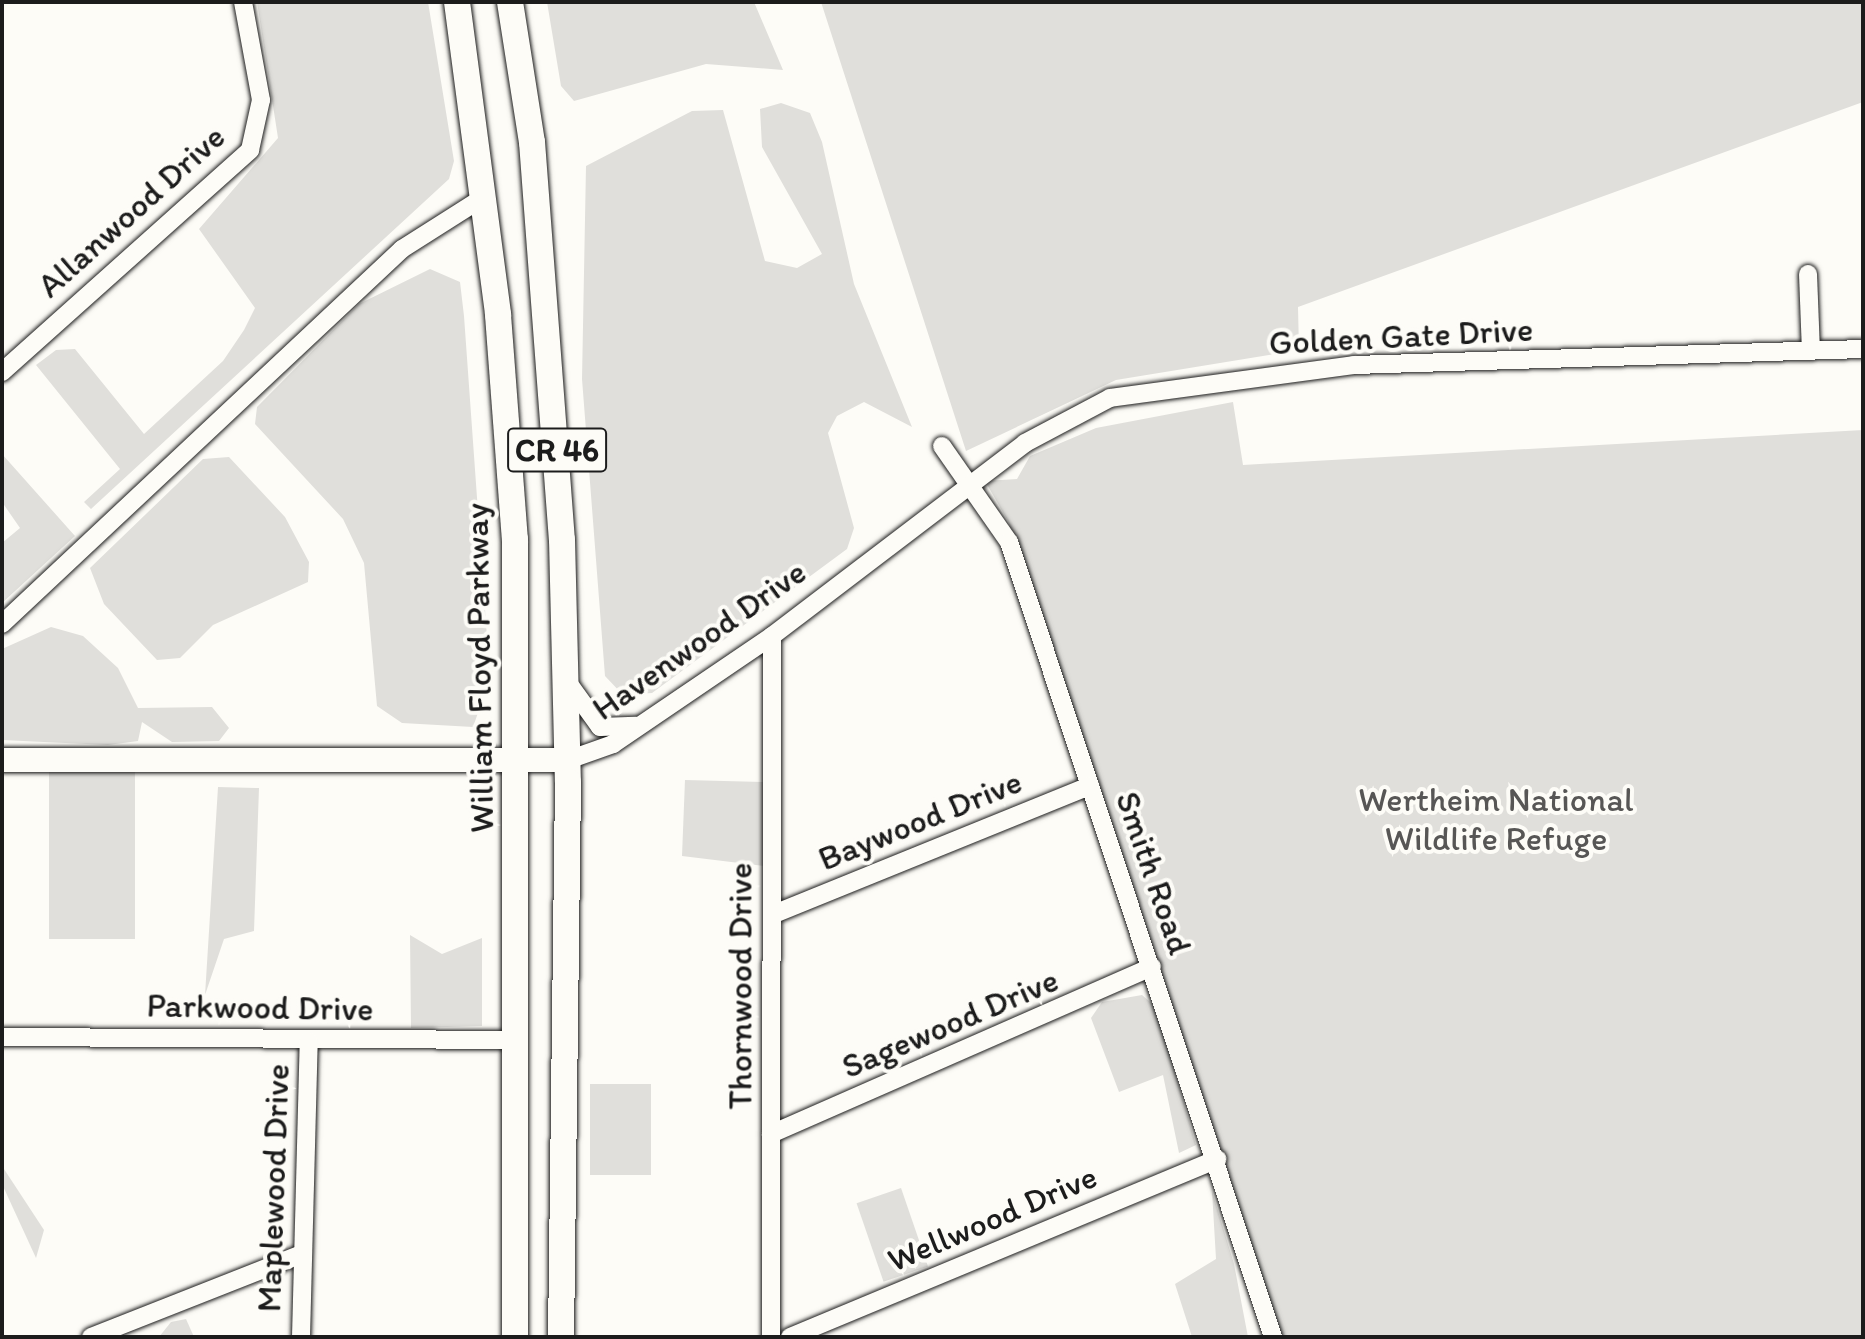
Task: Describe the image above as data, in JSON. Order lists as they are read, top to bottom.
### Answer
{
  "streets": {
    "highway": ["CR 46", "William Floyd Parkway"],
    "main road": ["Havenwood Drive"],
    "street": [
      "Allanwood Drive",
      "Golden Gate Drive",
      "Baywood Drive",
      "Smith Road",
      "Thornwood Drive",
      "Parkwood Drive",
      "Sagewood Drive",
      "Maplewood Drive",
      "Wellwood Drive"
    ]
  },
  "crossings": [
    ["Golden Gate Drive", "Havenwood Drive"],
    ["Golden Gate Drive", "Smith Road"],
    ["CR 46", "Havenwood Drive"],
    ["Havenwood Drive", "William Floyd Parkway"],
    ["Havenwood Drive", "Smith Road"],
    ["Havenwood Drive", "Thornwood Drive"],
    ["William Floyd Parkway", "Parkwood Drive"],
    ["Baywood Drive", "Smith Road"],
    ["Baywood Drive", "Thornwood Drive"],
    ["Smith Road", "Sagewood Drive"],
    ["Smith Road", "Wellwood Drive"],
    ["Thornwood Drive", "Sagewood Drive"],
    ["Parkwood Drive", "Maplewood Drive"]
  ],
  "parks": ["Wertheim National Wildlife Refuge"]
}
